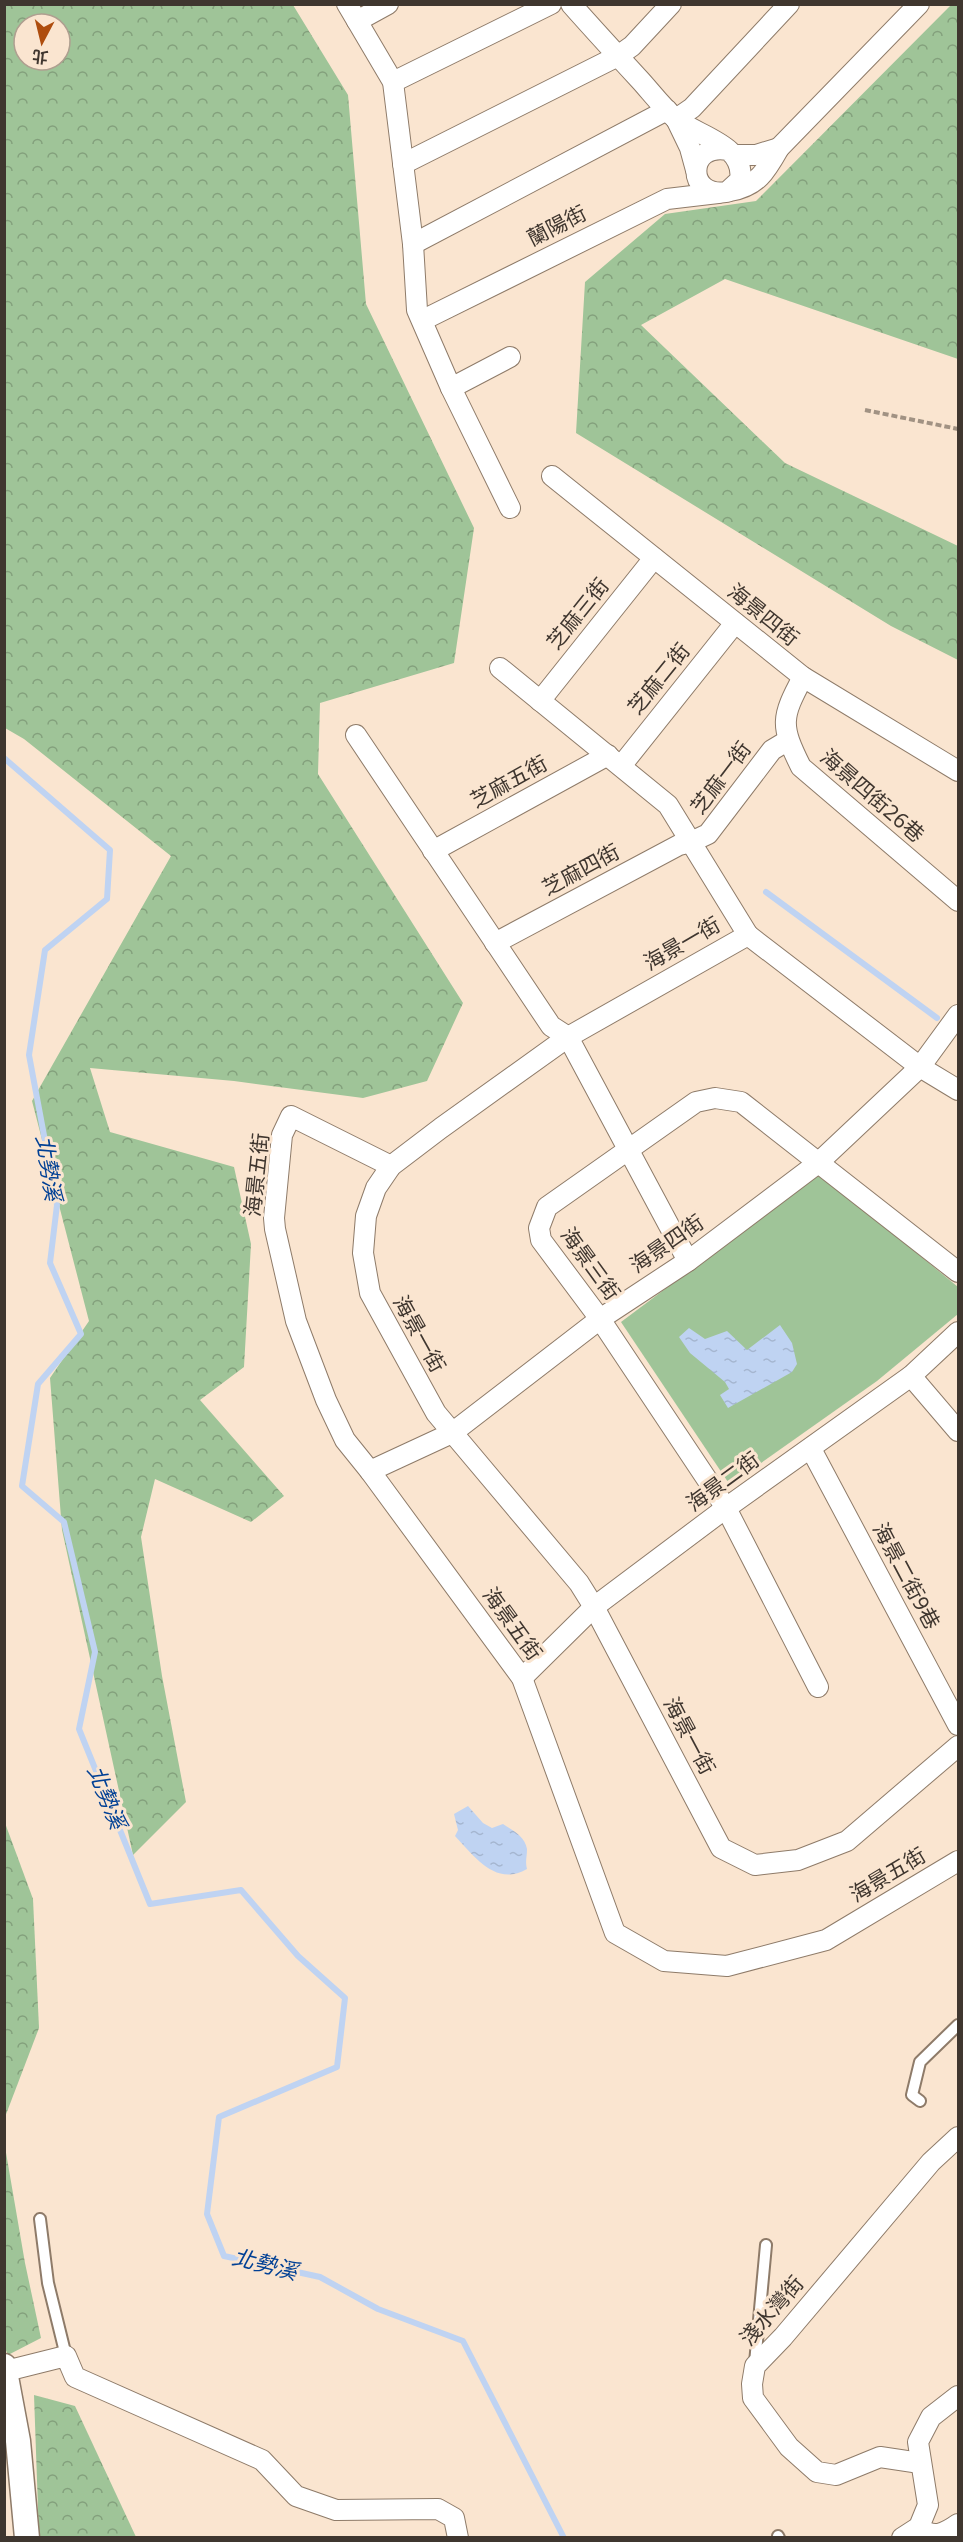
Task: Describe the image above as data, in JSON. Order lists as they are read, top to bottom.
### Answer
{
  "streets": {
    "street": [
      "蘭陽街",
      "芝麻三街",
      "海景四街",
      "芝麻二街",
      "芝麻一街",
      "芝麻五街",
      "海景四街26巷",
      "芝麻四街",
      "海景一街",
      "海景五街",
      "海景三街",
      "海景二街",
      "海景二街9巷",
      "淺水灣街"
    ]
  },
  "crossings": [
    ["芝麻三街", "海景四街"],
    ["海景四街", "芝麻二街"],
    ["海景四街", "海景四街26巷"],
    ["海景四街", "海景一街"],
    ["海景四街", "海景五街"],
    ["海景四街", "海景三街"],
    ["芝麻二街", "芝麻五街"],
    ["芝麻一街", "海景四街26巷"],
    ["芝麻一街", "芝麻四街"],
    ["海景一街", "海景五街"],
    ["海景一街", "海景二街"],
    ["海景五街", "海景二街"],
    ["海景三街", "海景二街"],
    ["海景二街", "海景二街9巷"]
  ],
  "water": ["北勢溪"],
  "north": "bottom"
}
